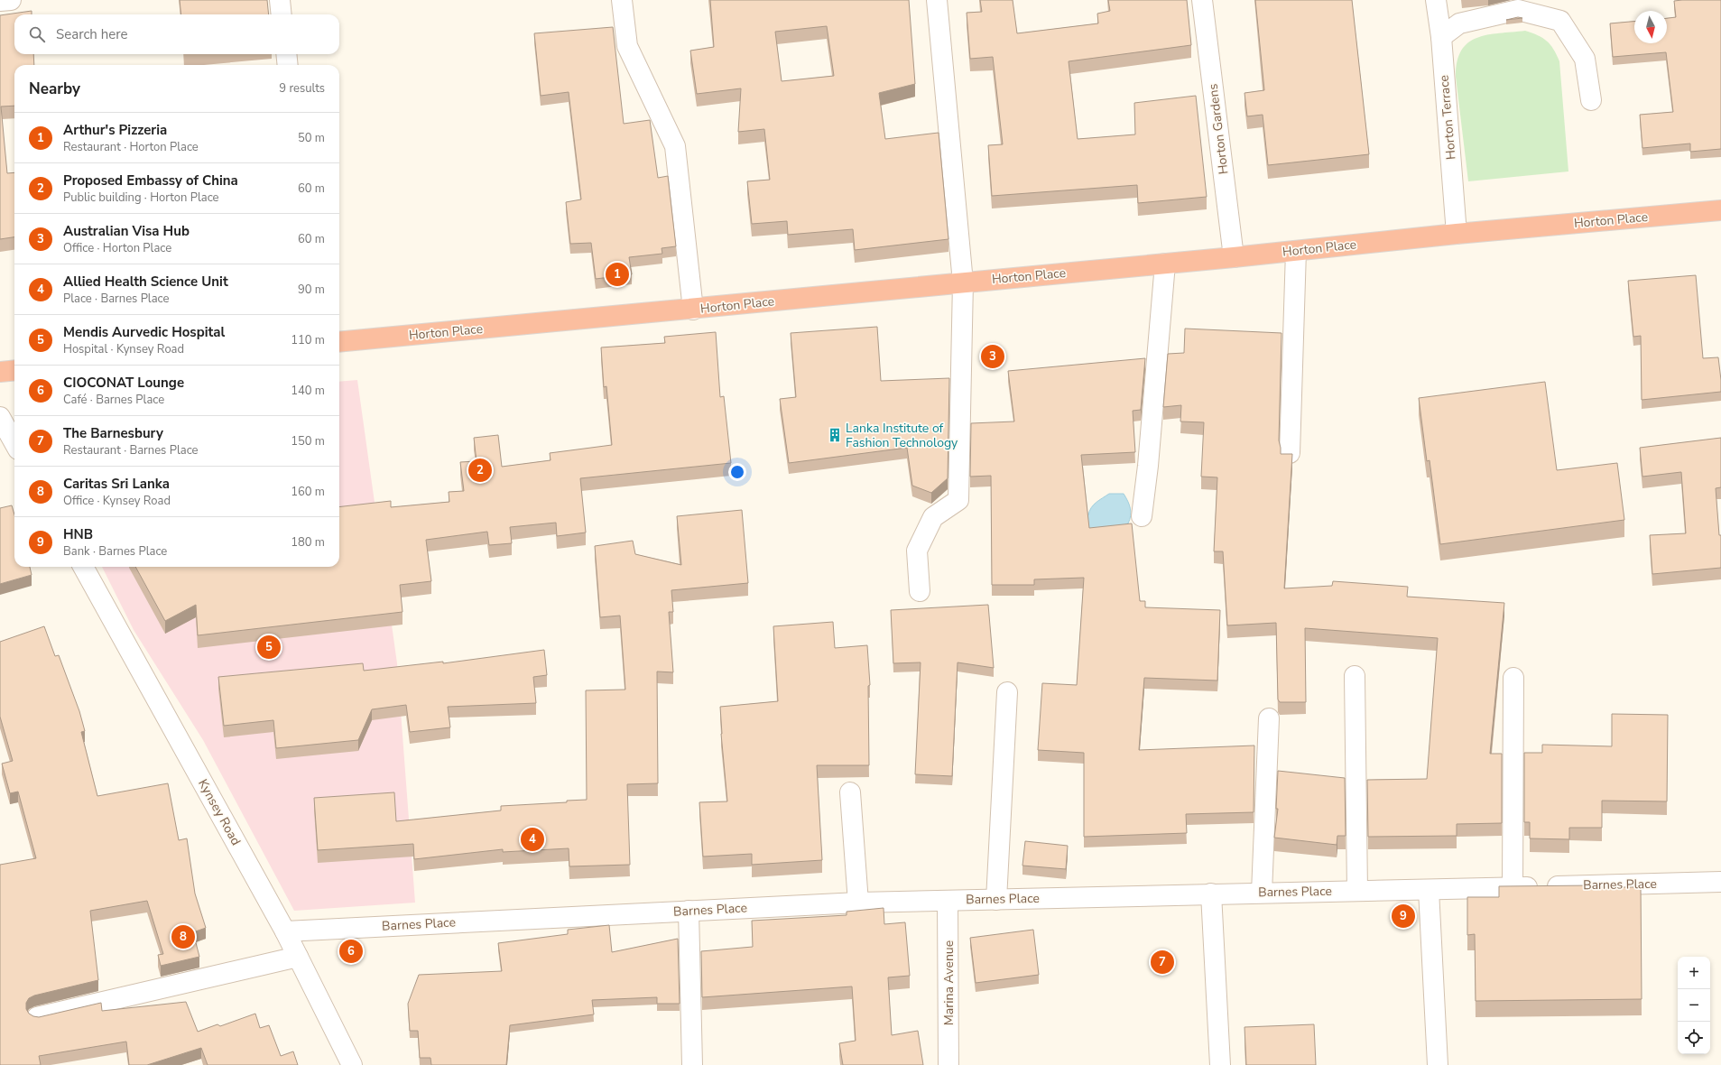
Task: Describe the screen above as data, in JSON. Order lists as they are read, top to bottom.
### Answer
{
  "streets": {
    "highway": ["Horton Place"],
    "street": [
      "Horton Terrace",
      "Horton Gardens",
      "Kynsey Road",
      "Barnes Place",
      "Marina Avenue"
    ]
  },
  "crossings": [
    ["Horton Terrace", "Horton Place"],
    ["Horton Gardens", "Horton Place"],
    ["Kynsey Road", "Barnes Place"],
    ["Barnes Place", "Marina Avenue"]
  ],
  "places": {
    "building": ["Lanka Institute of Fashion Technology"]
  },
  "north": "bottom",
  "page": {
    "search": "Search here",
    "heading": ["Nearby", "9 results"],
    "list": [
      {
        "mark": "1",
        "name": "Arthur's Pizzeria",
        "note": "Restaurant · Horton Place",
        "value": "50 m"
      },
      {
        "mark": "2",
        "name": "Proposed Embassy of China",
        "note": "Public building · Horton Place",
        "value": "60 m"
      },
      {
        "mark": "3",
        "name": "Australian Visa Hub",
        "note": "Office · Horton Place",
        "value": "60 m"
      },
      {
        "mark": "4",
        "name": "Allied Health Science Unit",
        "note": "Place · Barnes Place",
        "value": "90 m"
      },
      {
        "mark": "5",
        "name": "Mendis Aurvedic Hospital",
        "note": "Hospital · Kynsey Road",
        "value": "110 m"
      },
      {
        "mark": "6",
        "name": "CIOCONAT Lounge",
        "note": "Café · Barnes Place",
        "value": "140 m"
      },
      {
        "mark": "7",
        "name": "The Barnesbury",
        "note": "Restaurant · Barnes Place",
        "value": "150 m"
      },
      {
        "mark": "8",
        "name": "Caritas Sri Lanka",
        "note": "Office · Kynsey Road",
        "value": "160 m"
      },
      {
        "mark": "9",
        "name": "HNB",
        "note": "Bank · Barnes Place",
        "value": "180 m"
      }
    ],
    "pins": [
      "1",
      "3",
      "2",
      "5",
      "4",
      "9",
      "8",
      "6",
      "7"
    ],
    "map_buttons": ["+", "−"]
  }
}
